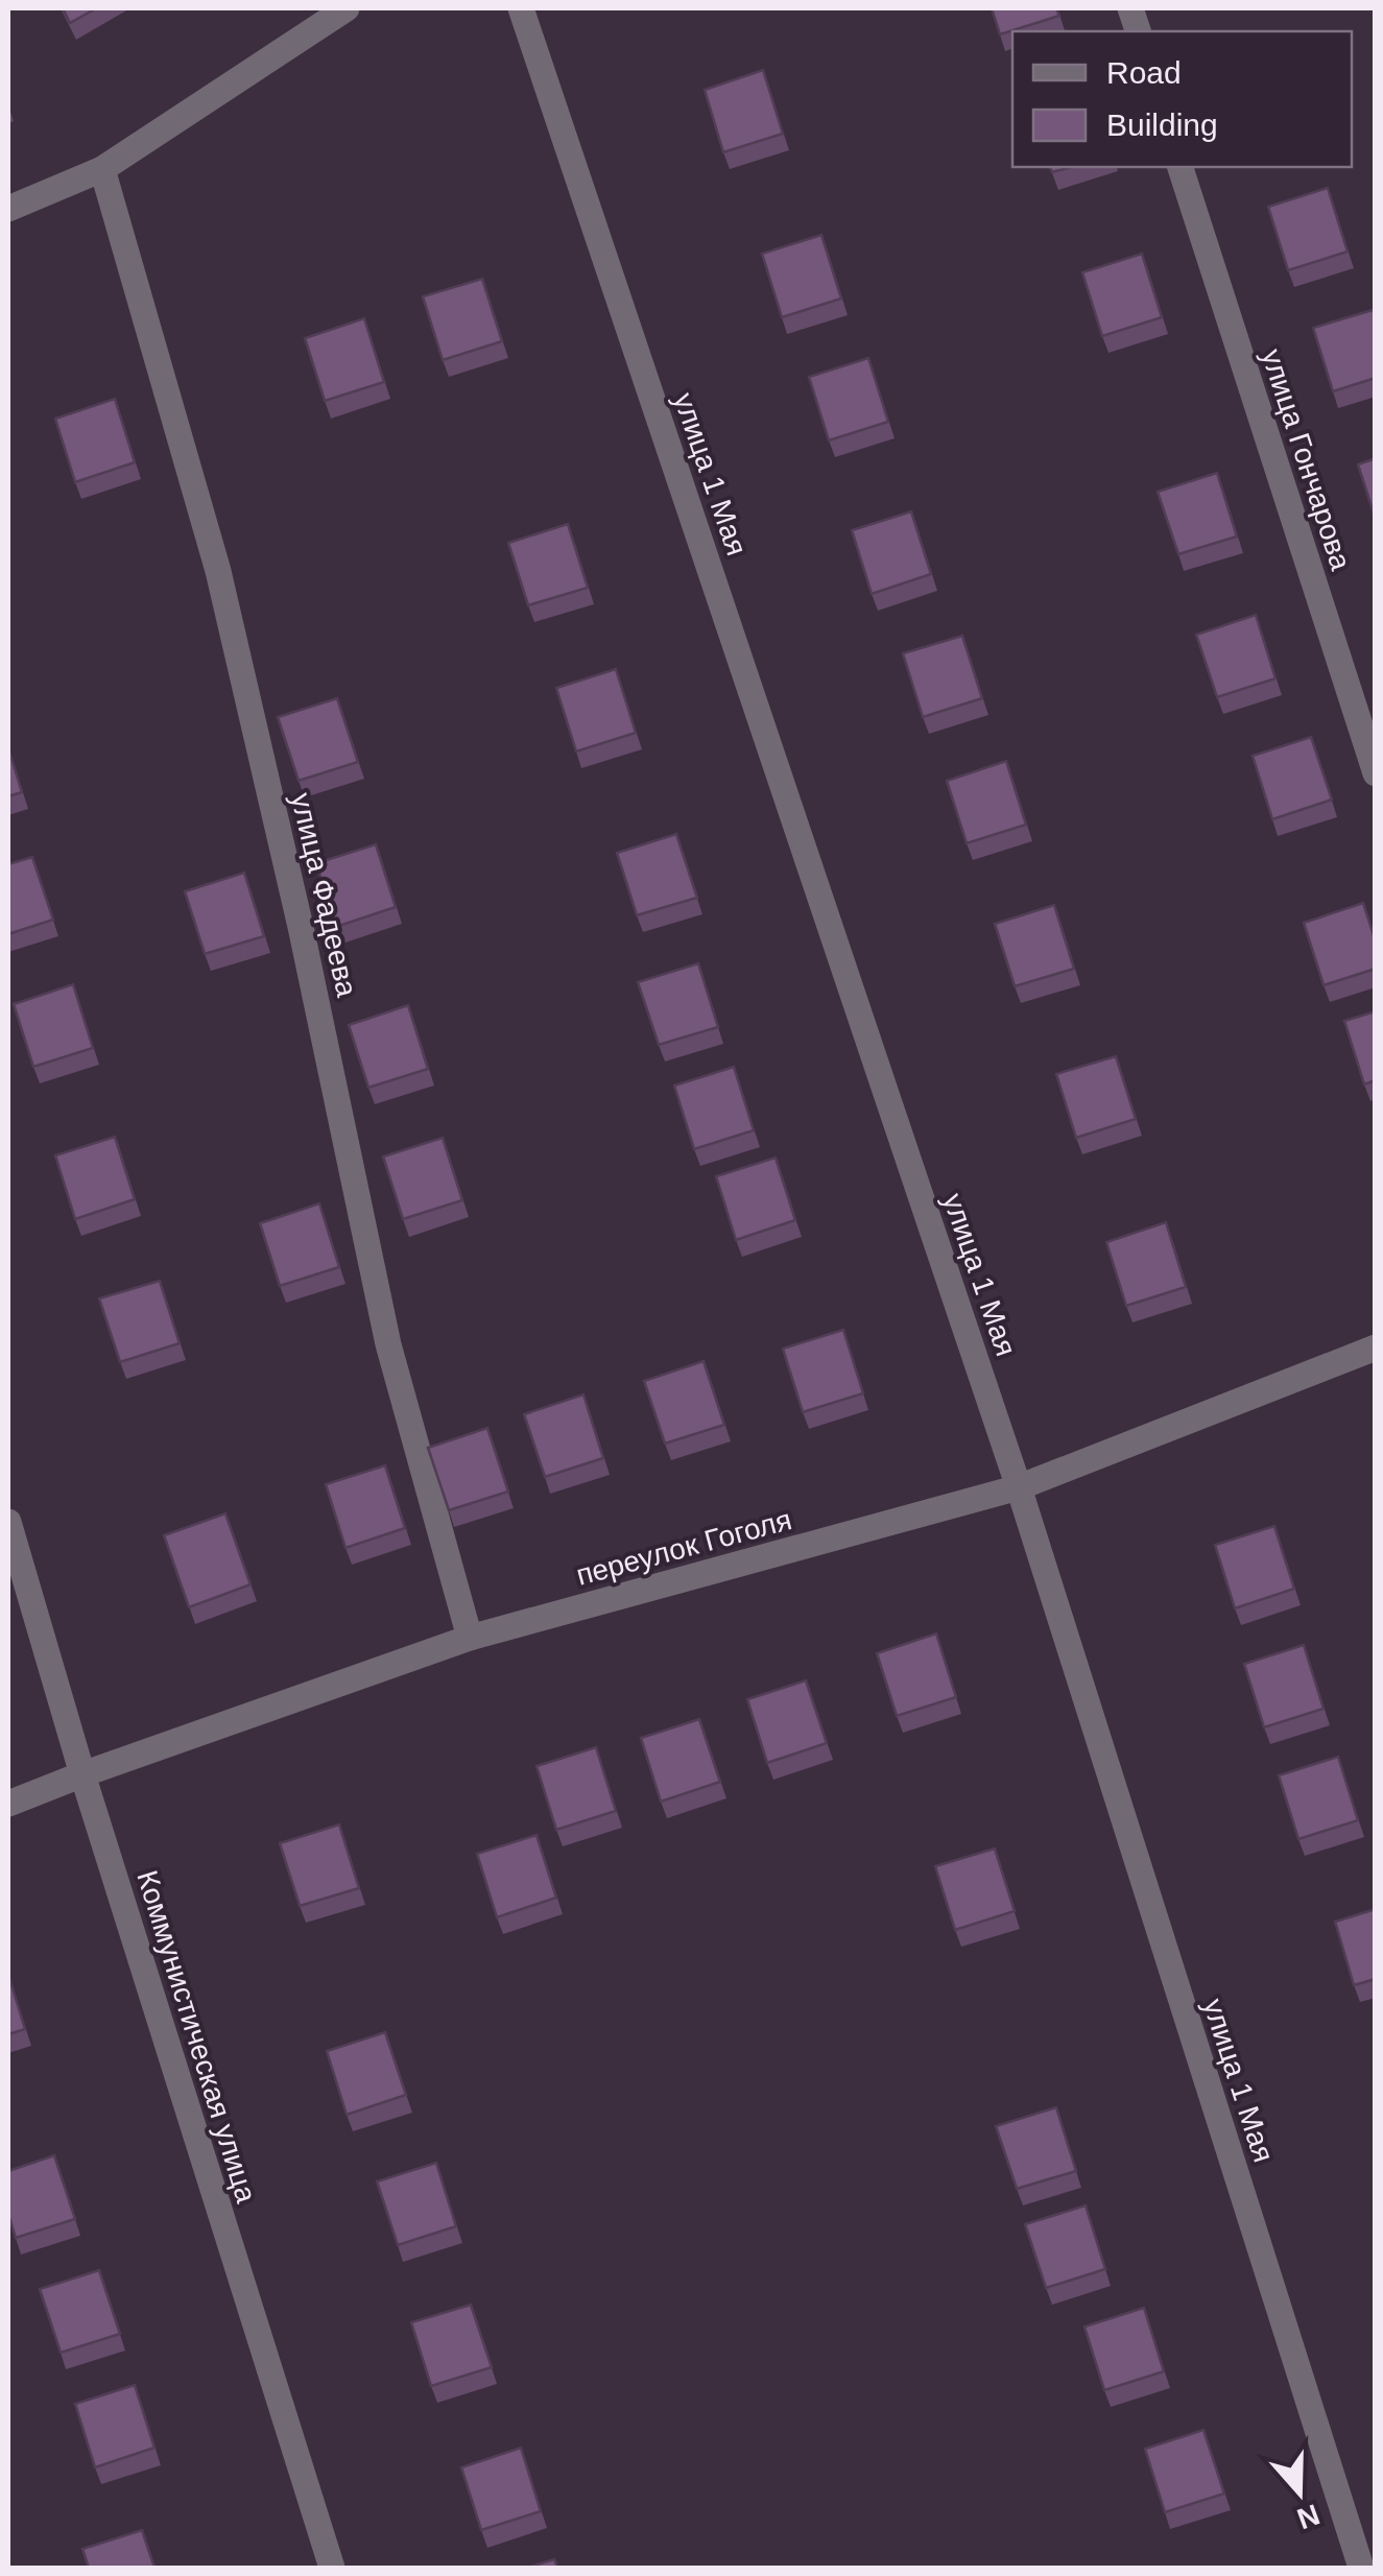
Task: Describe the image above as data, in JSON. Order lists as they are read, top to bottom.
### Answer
{
  "streets": {
    "street": [
      "улица Гончарова",
      "улица 1 Мая",
      "улица Фадеева",
      "переулок Гоголя",
      "Коммунистическая улица"
    ]
  },
  "crossings": [
    ["улица 1 Мая", "переулок Гоголя"],
    ["улица Фадеева", "переулок Гоголя"],
    ["переулок Гоголя", "Коммунистическая улица"]
  ],
  "legend": ["Road", "Building"],
  "north": "bottom"
}
